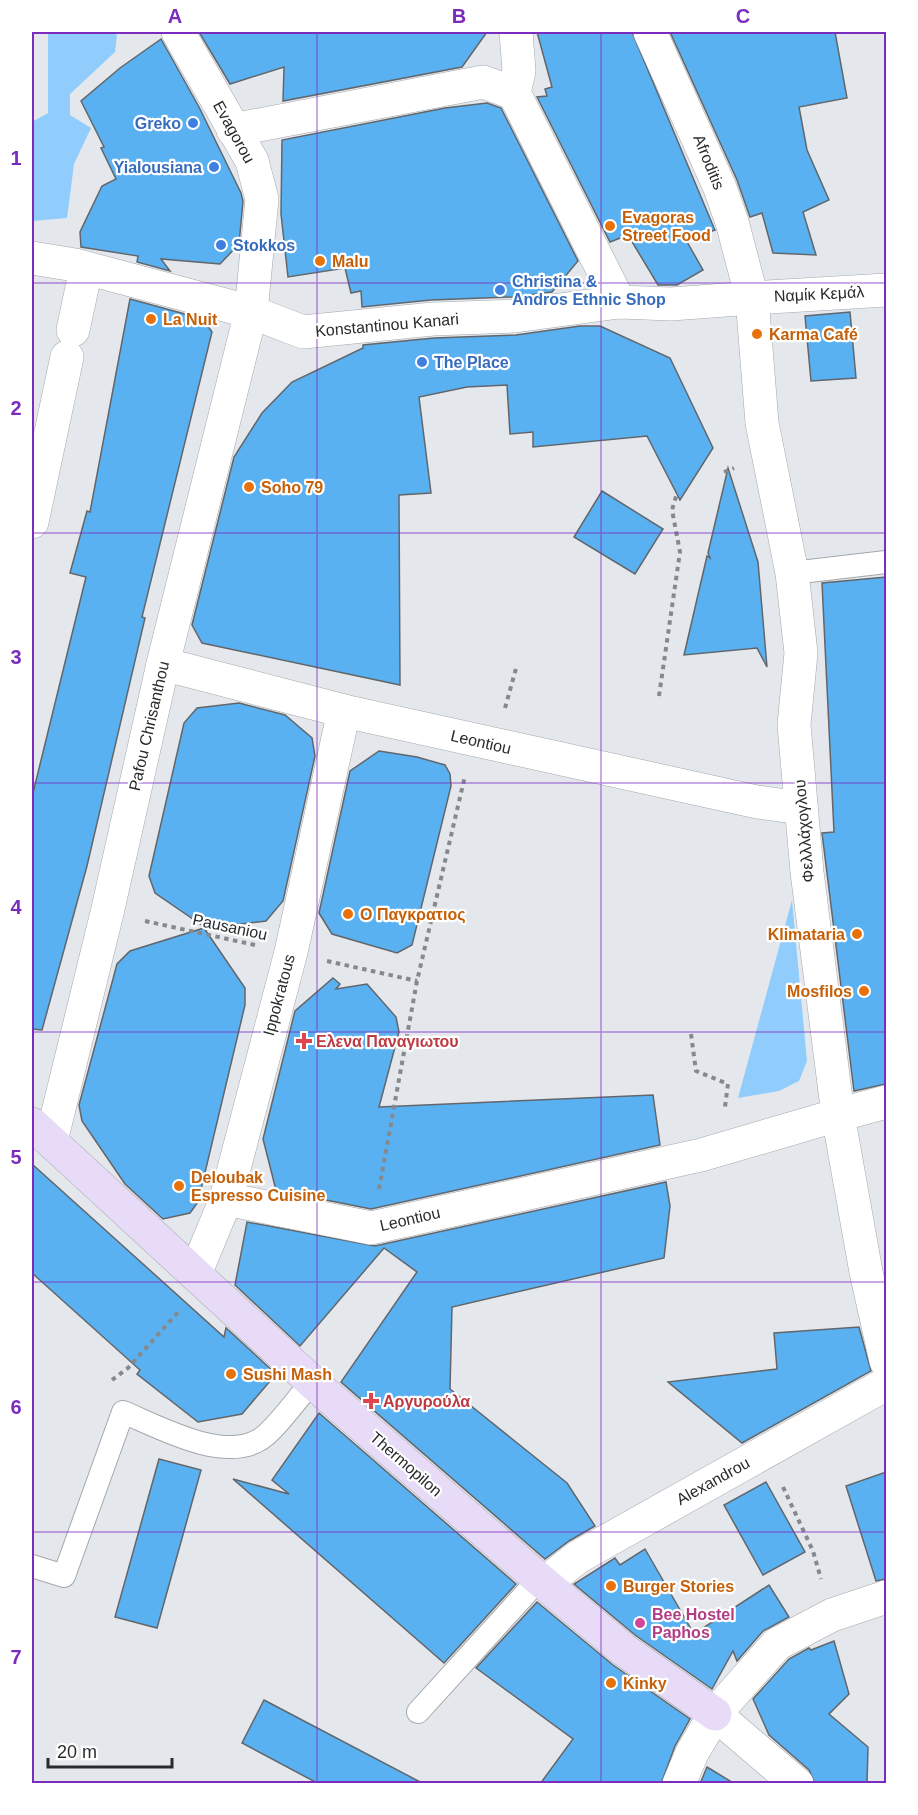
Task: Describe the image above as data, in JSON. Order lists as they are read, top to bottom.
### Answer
{
  "streets": {
    "main road": ["Thermopilon"],
    "street": [
      "Evagorou",
      "Afroditis",
      "Ναμίκ Κεμάλ",
      "Konstantinou Kanari",
      "Pafou Chrisanthou",
      "Leontiou",
      "Φελλλάχογλου",
      "Ippokratous",
      "Alexandrou"
    ],
    "path": ["Pausaniou"]
  },
  "crossings": [
    ["Evagorou", "Konstantinou Kanari"],
    ["Evagorou", "Pafou Chrisanthou"],
    ["Afroditis", "Ναμίκ Κεμάλ"],
    ["Afroditis", "Konstantinou Kanari"],
    ["Afroditis", "Φελλλάχογλου"],
    ["Ναμίκ Κεμάλ", "Konstantinou Kanari"],
    ["Ναμίκ Κεμάλ", "Φελλλάχογλου"],
    ["Konstantinou Kanari", "Pafou Chrisanthou"],
    ["Konstantinou Kanari", "Φελλλάχογλου"],
    ["Pafou Chrisanthou", "Leontiou"],
    ["Pafou Chrisanthou", "Pausaniou"],
    ["Pafou Chrisanthou", "Thermopilon"],
    ["Leontiou", "Φελλλάχογλου"],
    ["Leontiou", "Ippokratous"],
    ["Pausaniou", "Ippokratous"],
    ["Ippokratous", "Thermopilon"],
    ["Thermopilon", "Alexandrou"]
  ],
  "places": {
    "other": [
      "Greko",
      "Yialousiana",
      "Evagoras Street Food",
      "Stokkos",
      "Malu",
      "Christina & Andros Ethnic Shop",
      "La Nuit",
      "Karma Café",
      "The Place",
      "Soho 79",
      "Ο Παγκρατιος",
      "Klimataria",
      "Mosfilos",
      "Deloubak Espresso Cuisine",
      "Sushi Mash",
      "Burger Stories",
      "Bee Hostel Paphos",
      "Kinky"
    ],
    "health": ["Ελενα Παναγιωτου", "Αργυρούλα"]
  },
  "scale_bar": "20 m",
  "grid": {
    "columns": ["A", "B", "C"],
    "rows": [
      "1",
      "2",
      "3",
      "4",
      "5",
      "6",
      "7"
    ]
  }
}
